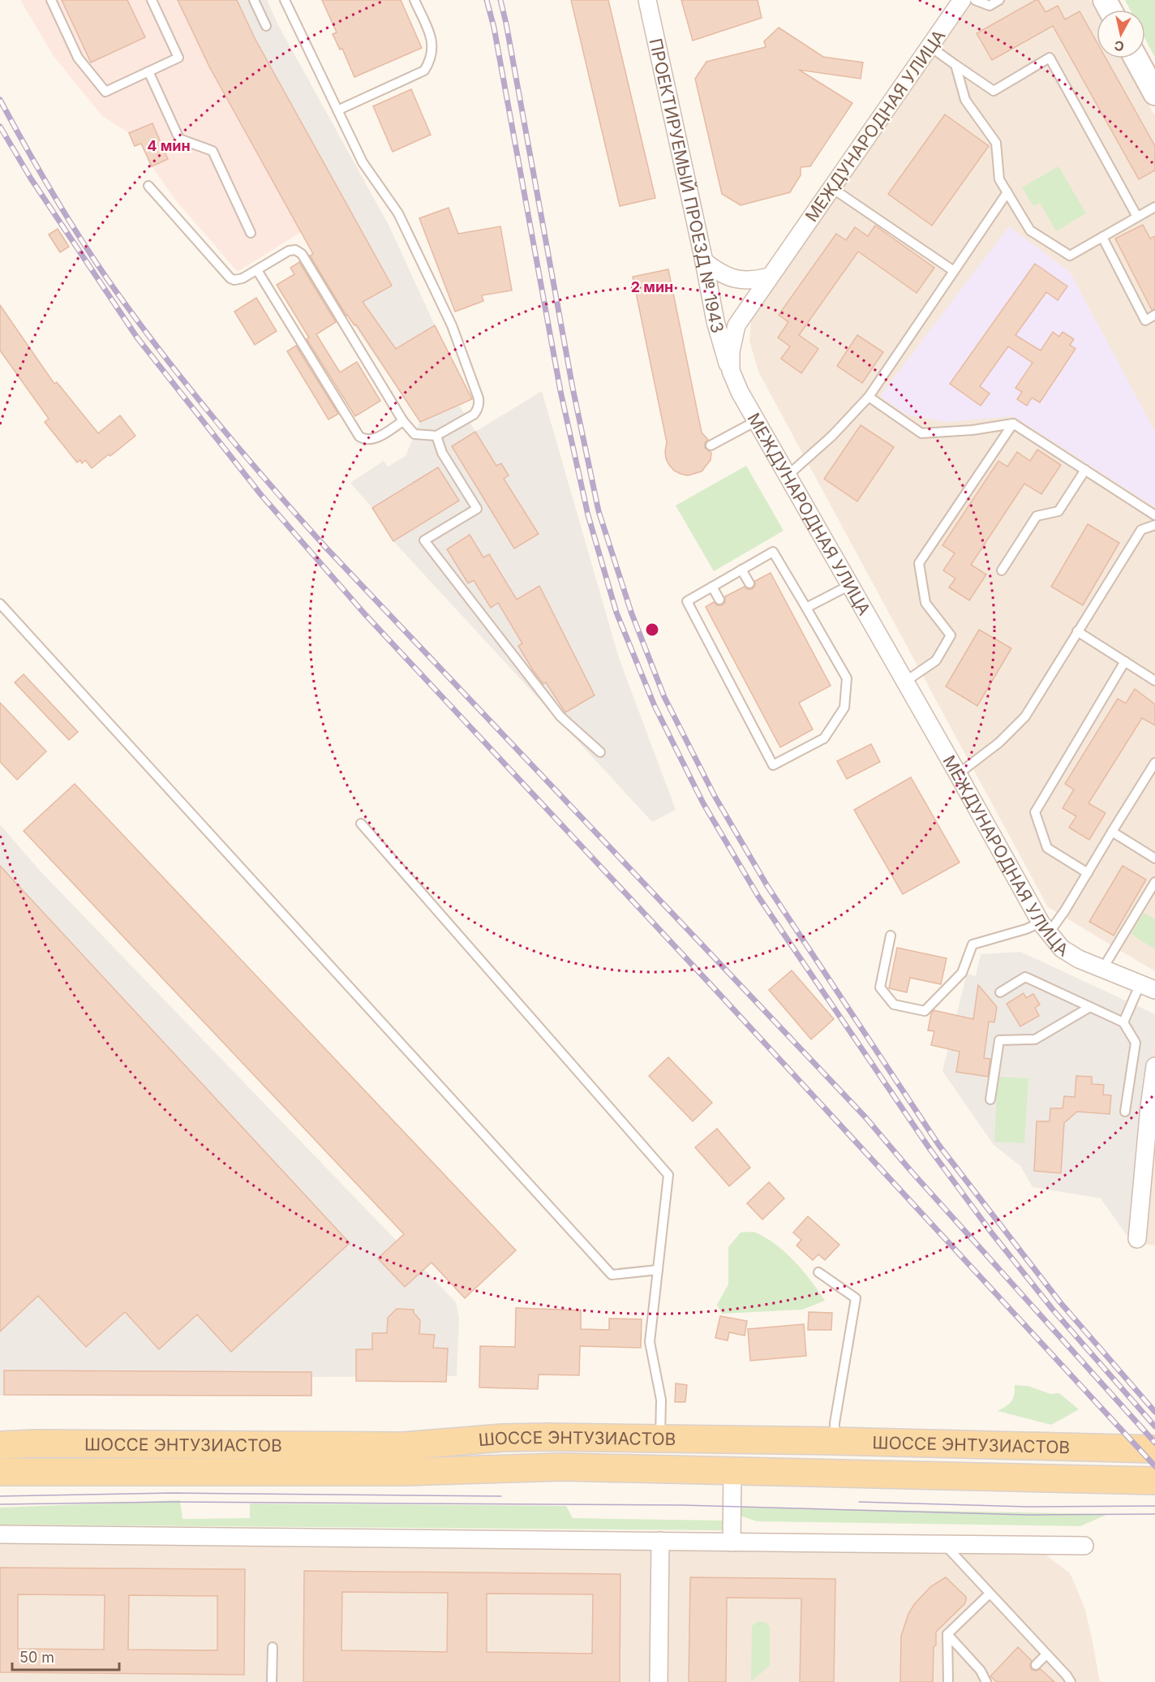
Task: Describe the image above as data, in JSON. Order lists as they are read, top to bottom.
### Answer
{
  "streets": {
    "main road": ["ШОССЕ ЭНТУЗИАСТОВ"],
    "street": ["МЕЖДУНАРОДНАЯ УЛИЦА", "ПРОЕКТИРУЕМЫЙ ПРОЕЗД № 1943"]
  },
  "crossings": [
    ["МЕЖДУНАРОДНАЯ УЛИЦА", "ПРОЕКТИРУЕМЫЙ ПРОЕЗД № 1943"]
  ],
  "scale_bar": "50 m",
  "north": "bottom",
  "rings": ["4 мин", "2 мин"]
}
